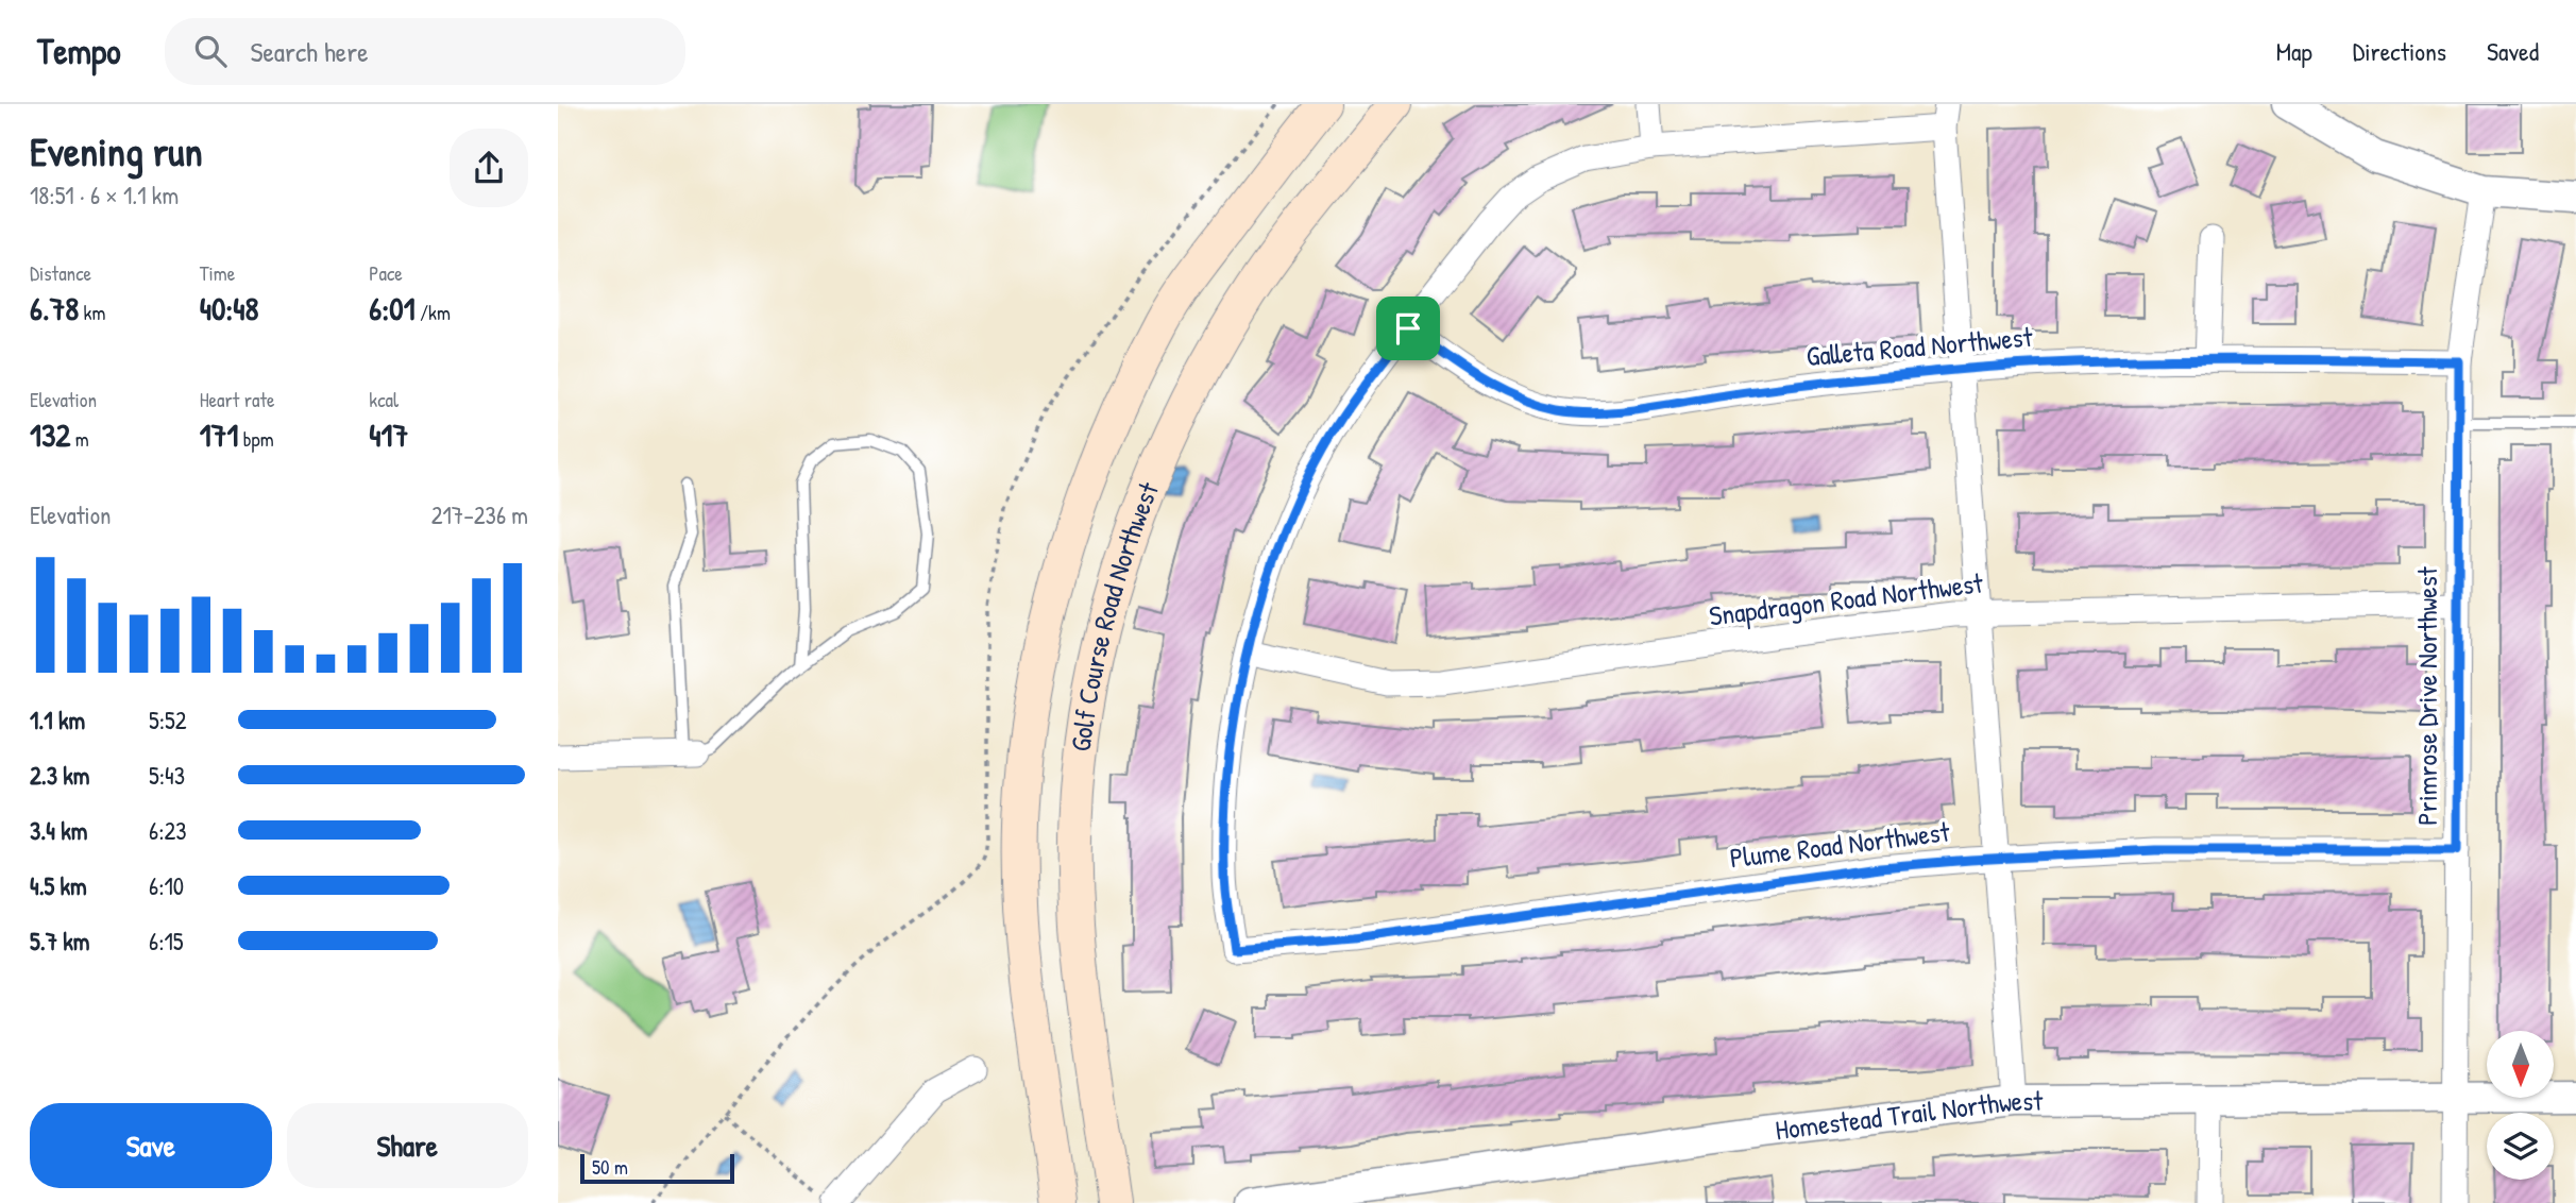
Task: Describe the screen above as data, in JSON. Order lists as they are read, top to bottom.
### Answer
{
  "streets": {
    "main road": ["Golf Course Road Northwest"],
    "street": [
      "Galleta Road Northwest",
      "Snapdragon Road Northwest",
      "Primrose Drive Northwest",
      "Plume Road Northwest",
      "Homestead Trail Northwest"
    ]
  },
  "crossings": [
    ["Galleta Road Northwest", "Primrose Drive Northwest"],
    ["Snapdragon Road Northwest", "Primrose Drive Northwest"],
    ["Snapdragon Road Northwest", "Plume Road Northwest"],
    ["Primrose Drive Northwest", "Plume Road Northwest"],
    ["Primrose Drive Northwest", "Homestead Trail Northwest"]
  ],
  "scale_bar": "50 m",
  "north": "bottom",
  "page": {
    "header": "Tempo",
    "search": "Search here",
    "nav": ["Map", "Directions", "Saved"],
    "heading": ["Evening run", "18:51 · 6 × 1.1 km"],
    "stats": [
      ["Distance", "6.78 km"],
      ["Time", "40:48"],
      ["Pace", "6:01 /km"],
      ["Elevation", "132 m"],
      ["Heart rate", "171 bpm"],
      ["kcal", "417"]
    ],
    "chart": ["Elevation", "217–236 m"],
    "list": [
      {
        "name": "1.1 km",
        "note": "5:52"
      },
      {
        "name": "2.3 km",
        "note": "5:43"
      },
      {
        "name": "3.4 km",
        "note": "6:23"
      },
      {
        "name": "4.5 km",
        "note": "6:10"
      },
      {
        "name": "5.7 km",
        "note": "6:15"
      }
    ],
    "buttons": ["Save", "Share"],
    "scale": "50 m"
  }
}
